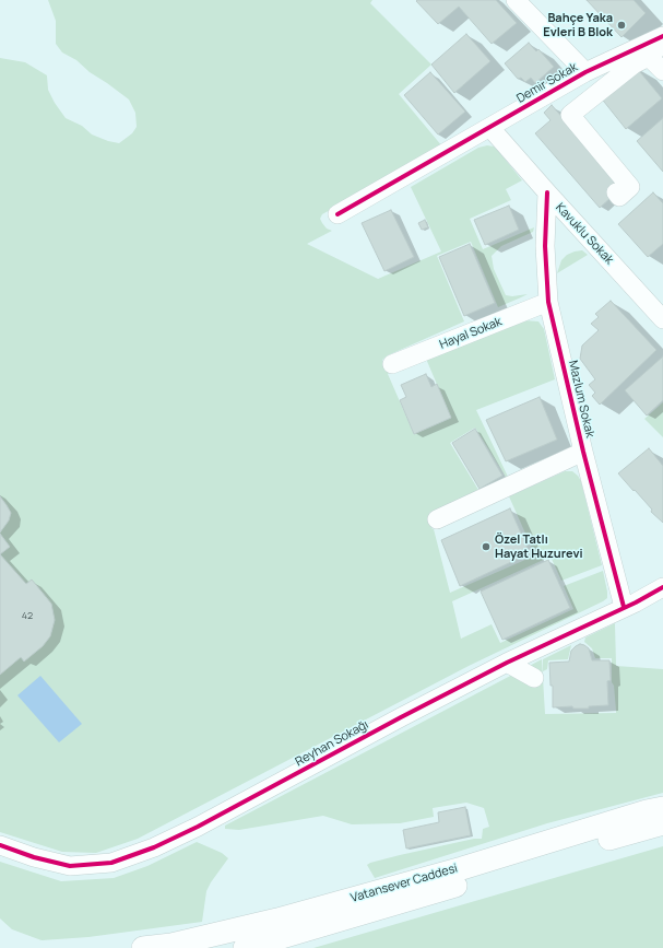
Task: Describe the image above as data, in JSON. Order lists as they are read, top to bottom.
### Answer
{
  "streets": {
    "main road": ["Vatansever Caddesi"],
    "street": [
      "Demir Sokak",
      "Kavuklu Sokak",
      "Hayal Sokak",
      "Mazlum Sokak",
      "Reyhan Sokağı"
    ]
  },
  "crossings": [
    ["Demir Sokak", "Kavuklu Sokak"],
    ["Kavuklu Sokak", "Mazlum Sokak"],
    ["Hayal Sokak", "Mazlum Sokak"],
    ["Mazlum Sokak", "Reyhan Sokağı"]
  ],
  "places": ["Bahçe Yaka Evleri B Blok", "Özel Tatlı Hayat Huzurevi"],
  "house_numbers": ["42"]
}
